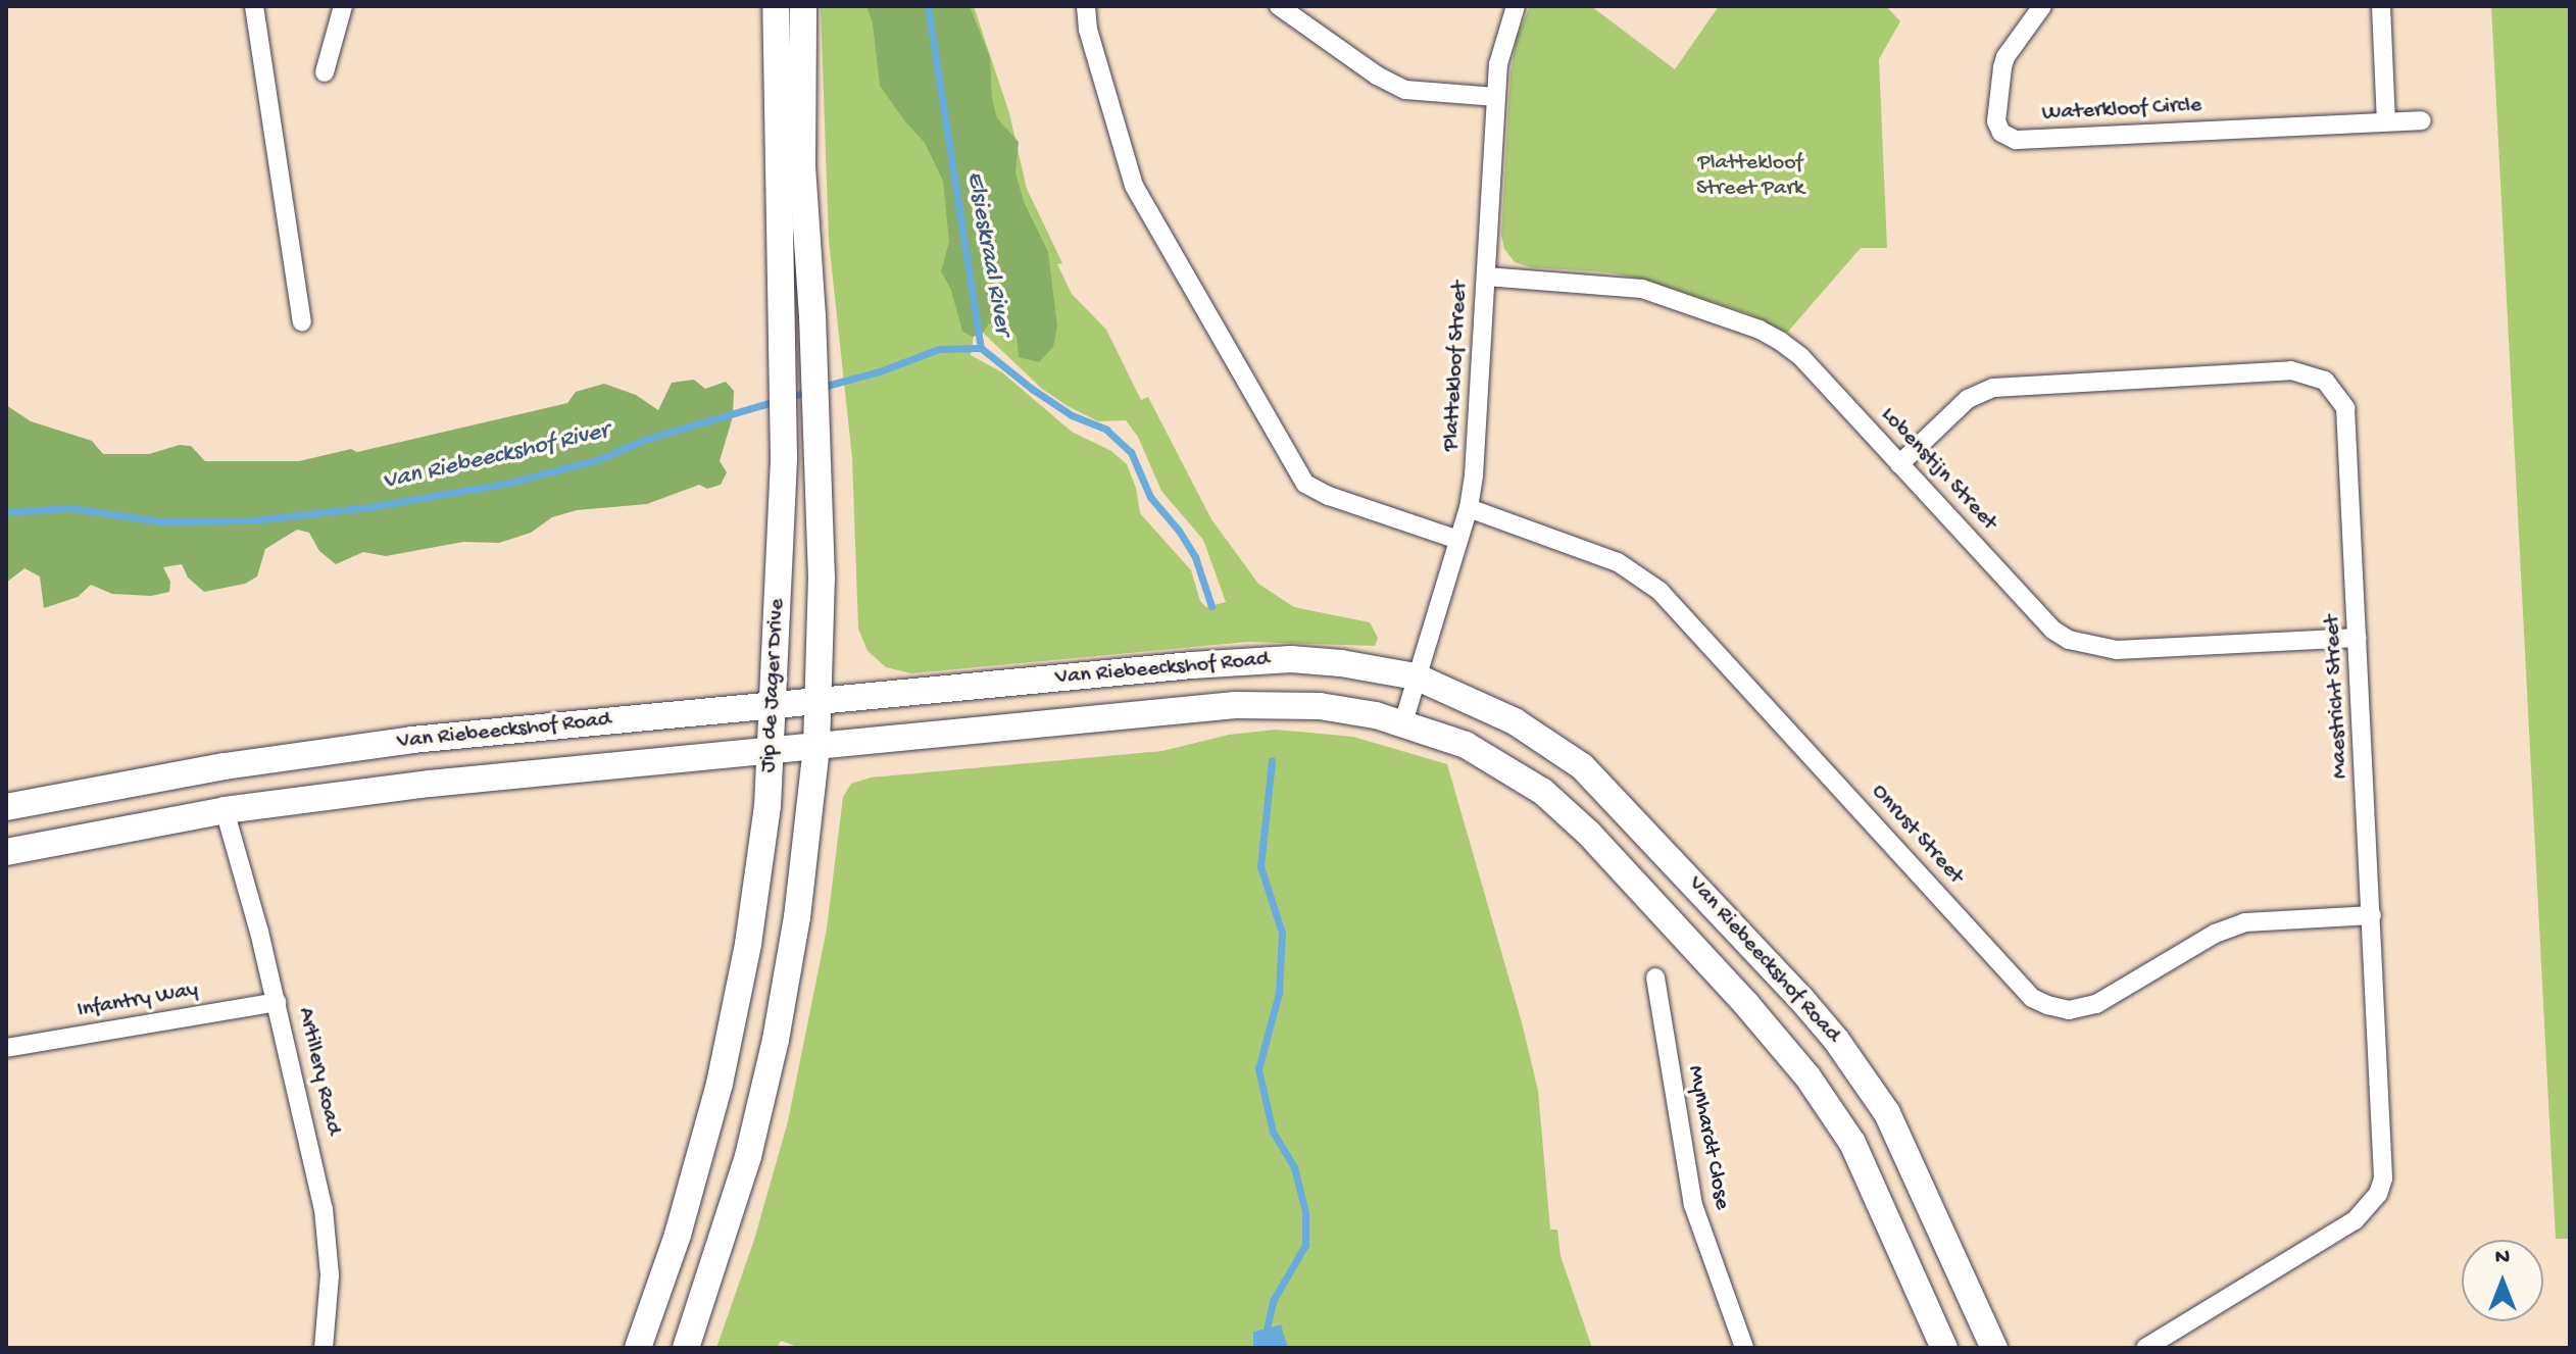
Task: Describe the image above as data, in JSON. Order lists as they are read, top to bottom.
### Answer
{
  "streets": {
    "street": [
      "Waterkloof Circle",
      "Plattekloof Street",
      "Lobenstijn Street",
      "Van Riebeeckshof Road",
      "Jip de Jager Drive",
      "Maestricht Street",
      "Onrust Street",
      "Infantry Way",
      "Artillery Road",
      "Mynhardt Close"
    ]
  },
  "crossings": [
    ["Plattekloof Street", "Lobenstijn Street"],
    ["Plattekloof Street", "Van Riebeeckshof Road"],
    ["Plattekloof Street", "Onrust Street"],
    ["Lobenstijn Street", "Maestricht Street"],
    ["Van Riebeeckshof Road", "Jip de Jager Drive"],
    ["Van Riebeeckshof Road", "Artillery Road"],
    ["Maestricht Street", "Onrust Street"],
    ["Infantry Way", "Artillery Road"]
  ],
  "water": ["Elsieskraal River", "Van Riebeeckshof River"],
  "parks": ["Plattekloof Street Park"],
  "north": "top"
}
